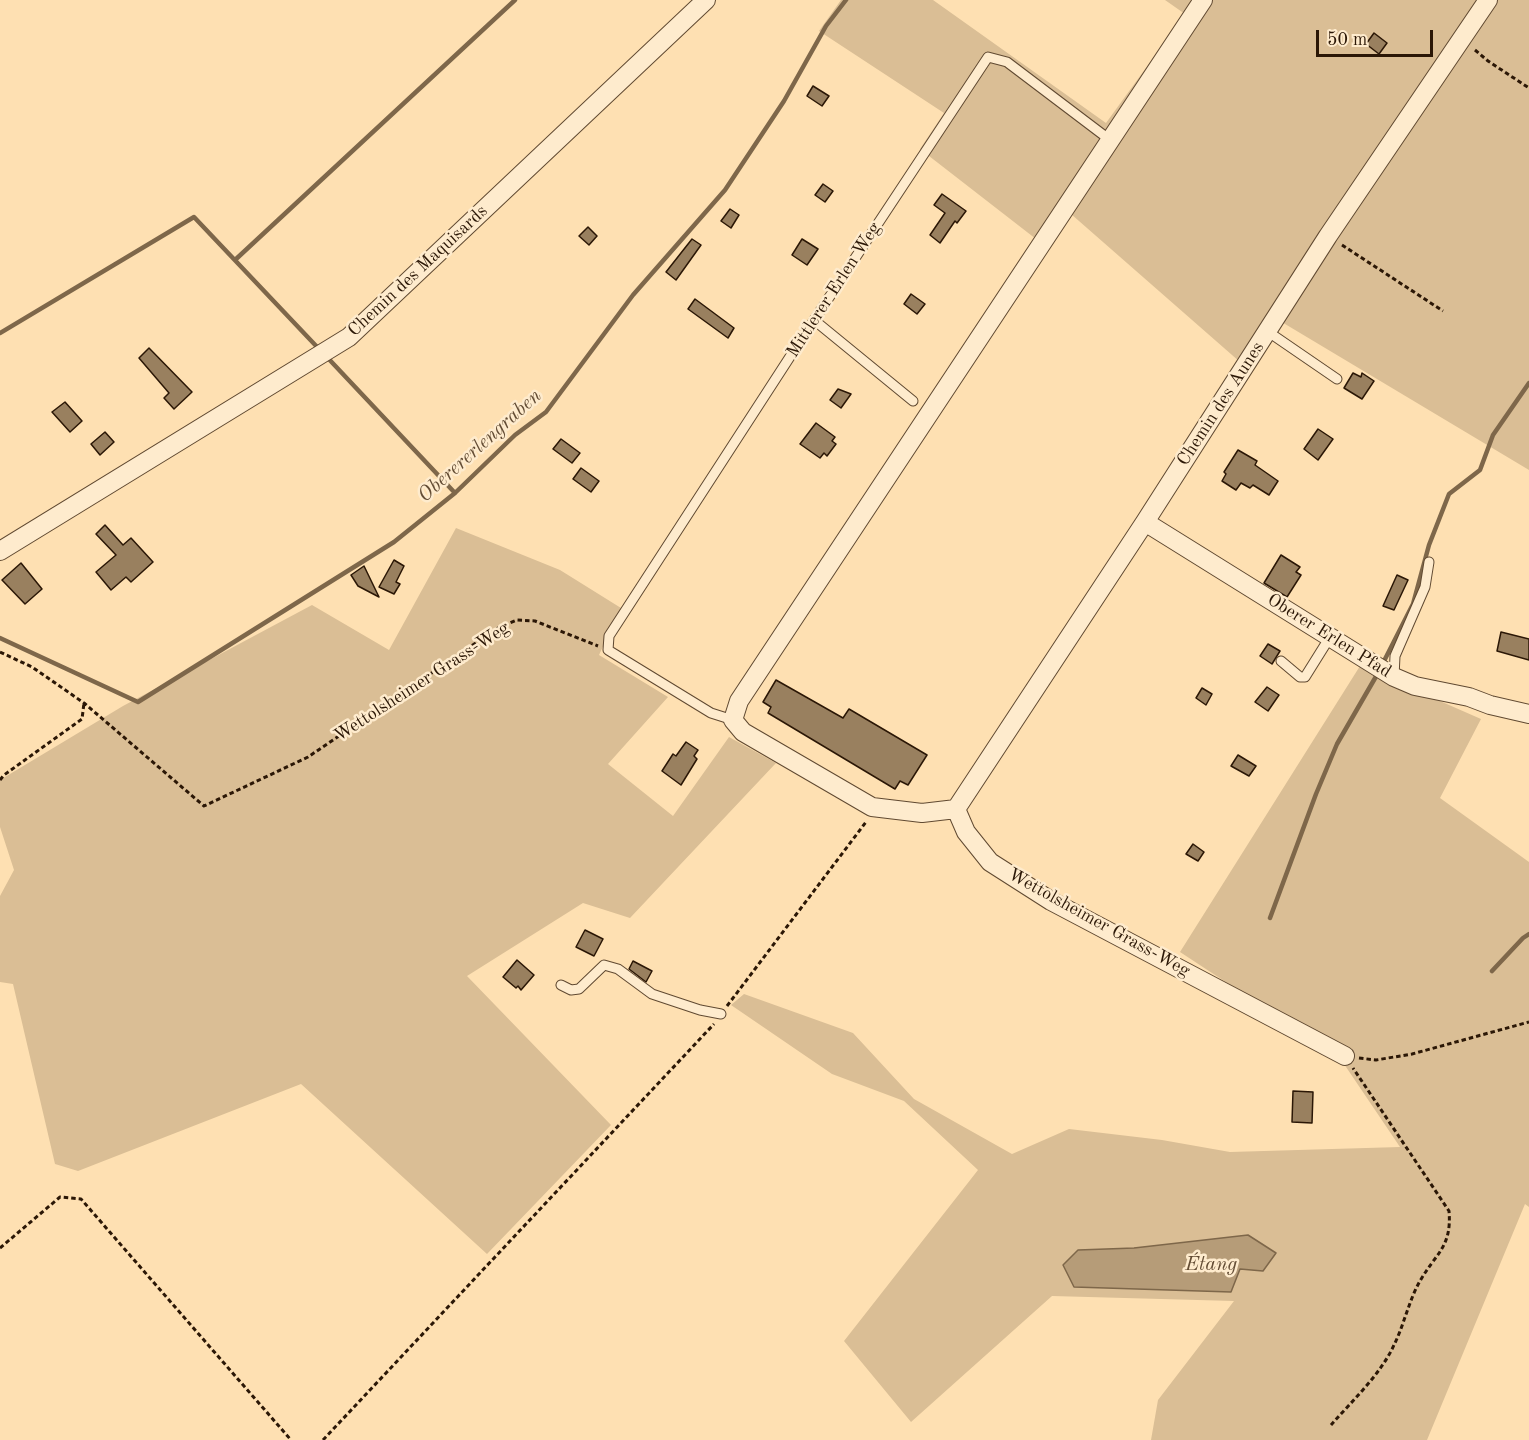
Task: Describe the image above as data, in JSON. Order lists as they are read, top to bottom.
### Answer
{
  "streets": {
    "street": [
      "Chemin des Maquisards",
      "Chemin des Aunes",
      "Oberer Erlen Pfad",
      "Wettolsheimer Grass-Weg"
    ],
    "lane": ["Mittlerer Erlen Weg"]
  },
  "crossings": [
    ["Mittlerer Erlen Weg", "Wettolsheimer Grass-Weg"],
    ["Chemin des Aunes", "Oberer Erlen Pfad"],
    ["Chemin des Aunes", "Wettolsheimer Grass-Weg"]
  ],
  "water": ["Oberererlengraben", "Étang"],
  "scale_bar": "50 m"
}
